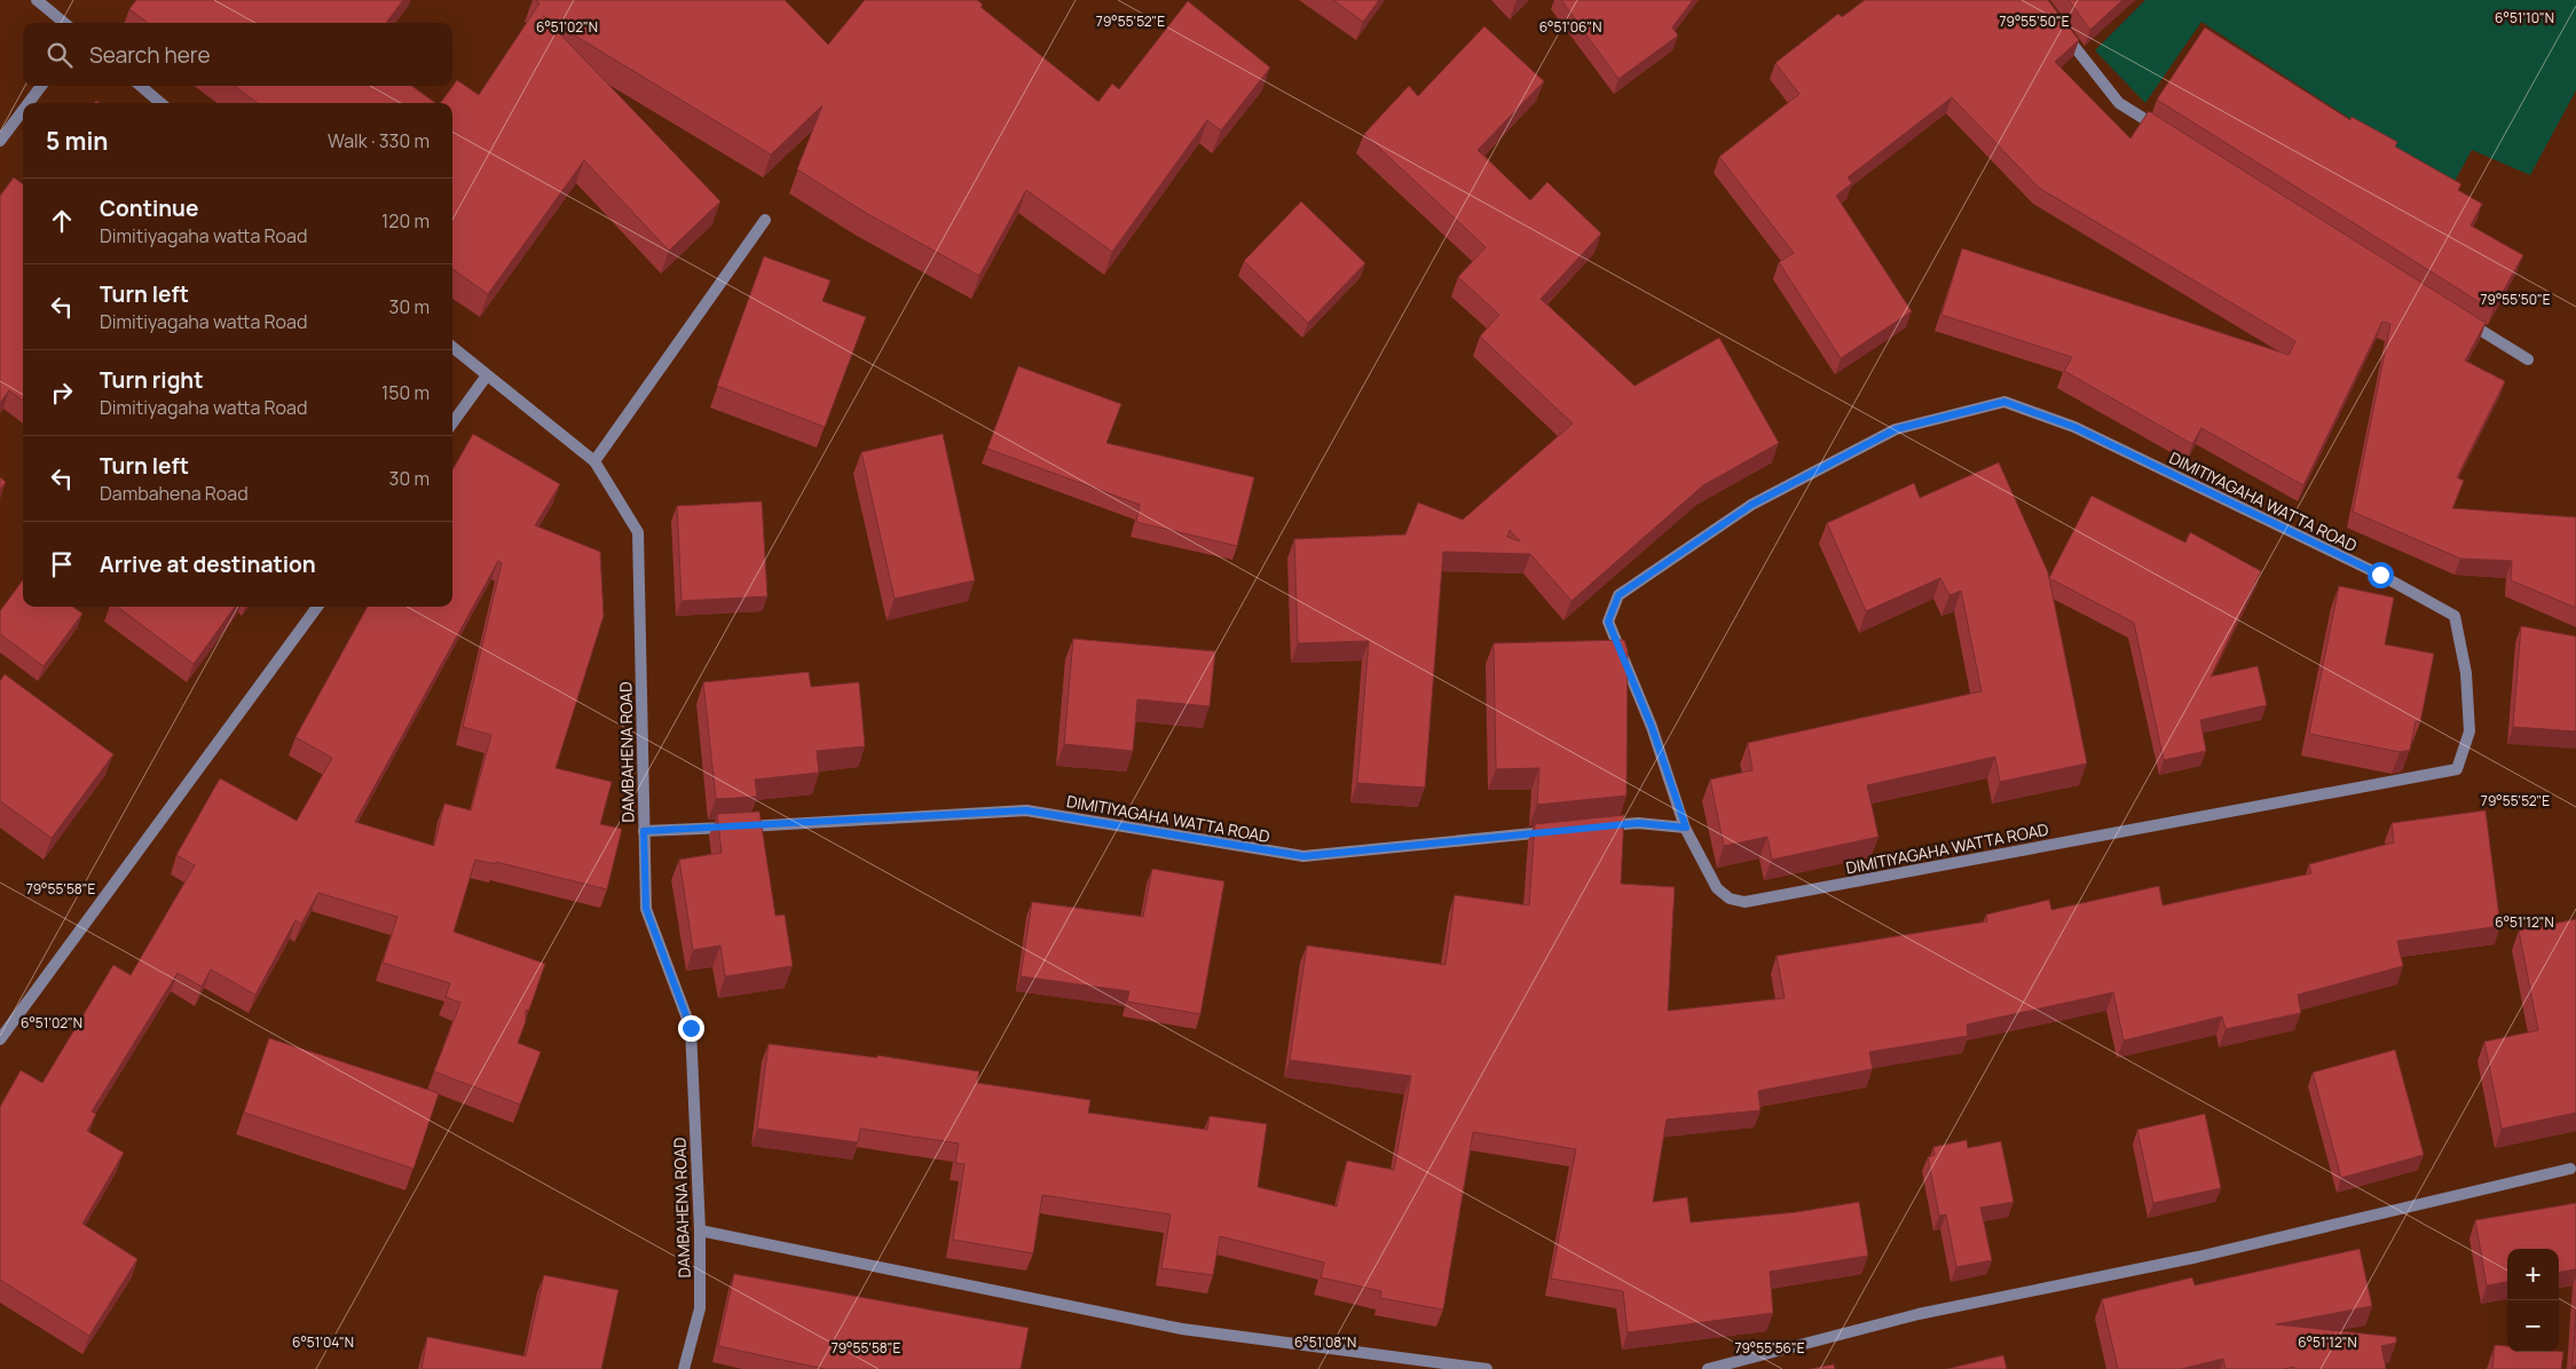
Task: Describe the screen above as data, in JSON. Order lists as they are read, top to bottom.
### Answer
{
  "streets": {
    "street": ["DIMITIYAGAHA WATTA ROAD", "DAMBAHENA ROAD"]
  },
  "crossings": [
    ["DIMITIYAGAHA WATTA ROAD", "DAMBAHENA ROAD"]
  ],
  "page": {
    "search": "Search here",
    "heading": ["5 min", "Walk · 330 m"],
    "list": [
      ["Continue", "Dimitiyagaha watta Road", "120 m"],
      ["Turn left", "Dimitiyagaha watta Road", "30 m"],
      ["Turn right", "Dimitiyagaha watta Road", "150 m"],
      ["Turn left", "Dambahena Road", "30 m"],
      "Arrive at destination"
    ],
    "map_buttons": ["+", "−"]
  },
  "coordinates": [
    "6°51'10\"N",
    "79°55'50\"E",
    "79°55'52\"E",
    "6°51'02\"N",
    "6°51'06\"N",
    "79°55'58\"E",
    "6°51'12\"N",
    "6°51'04\"N",
    "6°51'08\"N",
    "79°55'56\"E"
  ]
}
